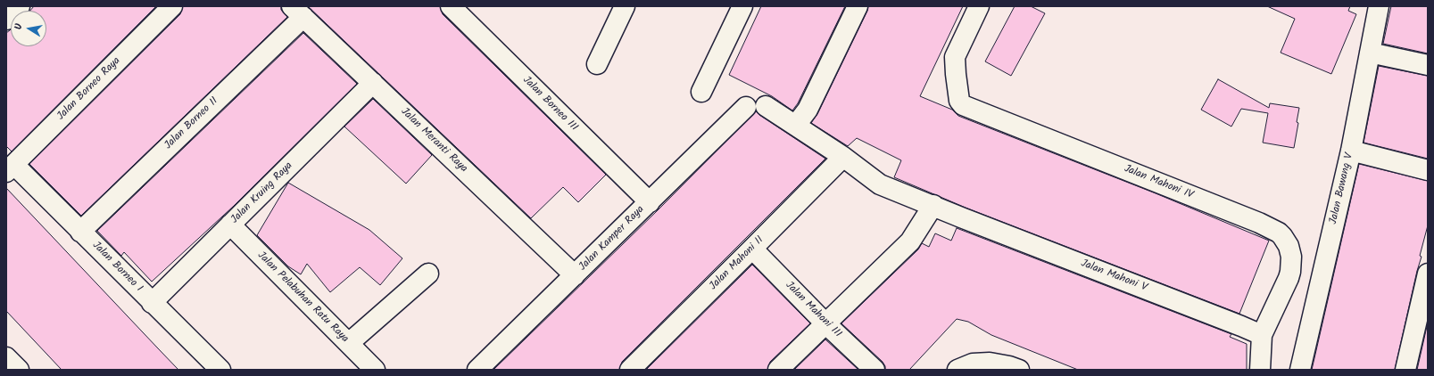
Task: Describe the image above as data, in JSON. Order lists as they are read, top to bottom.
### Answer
{
  "streets": {
    "street": [
      "Jalan Borneo Raya",
      "Jalan Borneo III",
      "Jalan Borneo II",
      "Jalan Meranti Raya",
      "Jalan Mahoni IV",
      "Jalan Bawang V",
      "Jalan Kruing Raya",
      "Jalan Kamper Raya",
      "Jalan Mahoni II",
      "Jalan Borneo I",
      "Jalan Mahoni V",
      "Jalan Pelabuhan Ratu Raya",
      "Jalan Mahoni III"
    ]
  },
  "crossings": [
    ["Jalan Borneo Raya", "Jalan Borneo I"],
    ["Jalan Borneo III", "Jalan Kamper Raya"],
    ["Jalan Borneo II", "Jalan Meranti Raya"],
    ["Jalan Borneo II", "Jalan Borneo I"],
    ["Jalan Meranti Raya", "Jalan Kruing Raya"],
    ["Jalan Meranti Raya", "Jalan Kamper Raya"],
    ["Jalan Mahoni IV", "Jalan Mahoni V"],
    ["Jalan Kruing Raya", "Jalan Borneo I"],
    ["Jalan Kruing Raya", "Jalan Pelabuhan Ratu Raya"],
    ["Jalan Mahoni II", "Jalan Mahoni V"],
    ["Jalan Mahoni II", "Jalan Mahoni III"]
  ],
  "north": "left"
}
